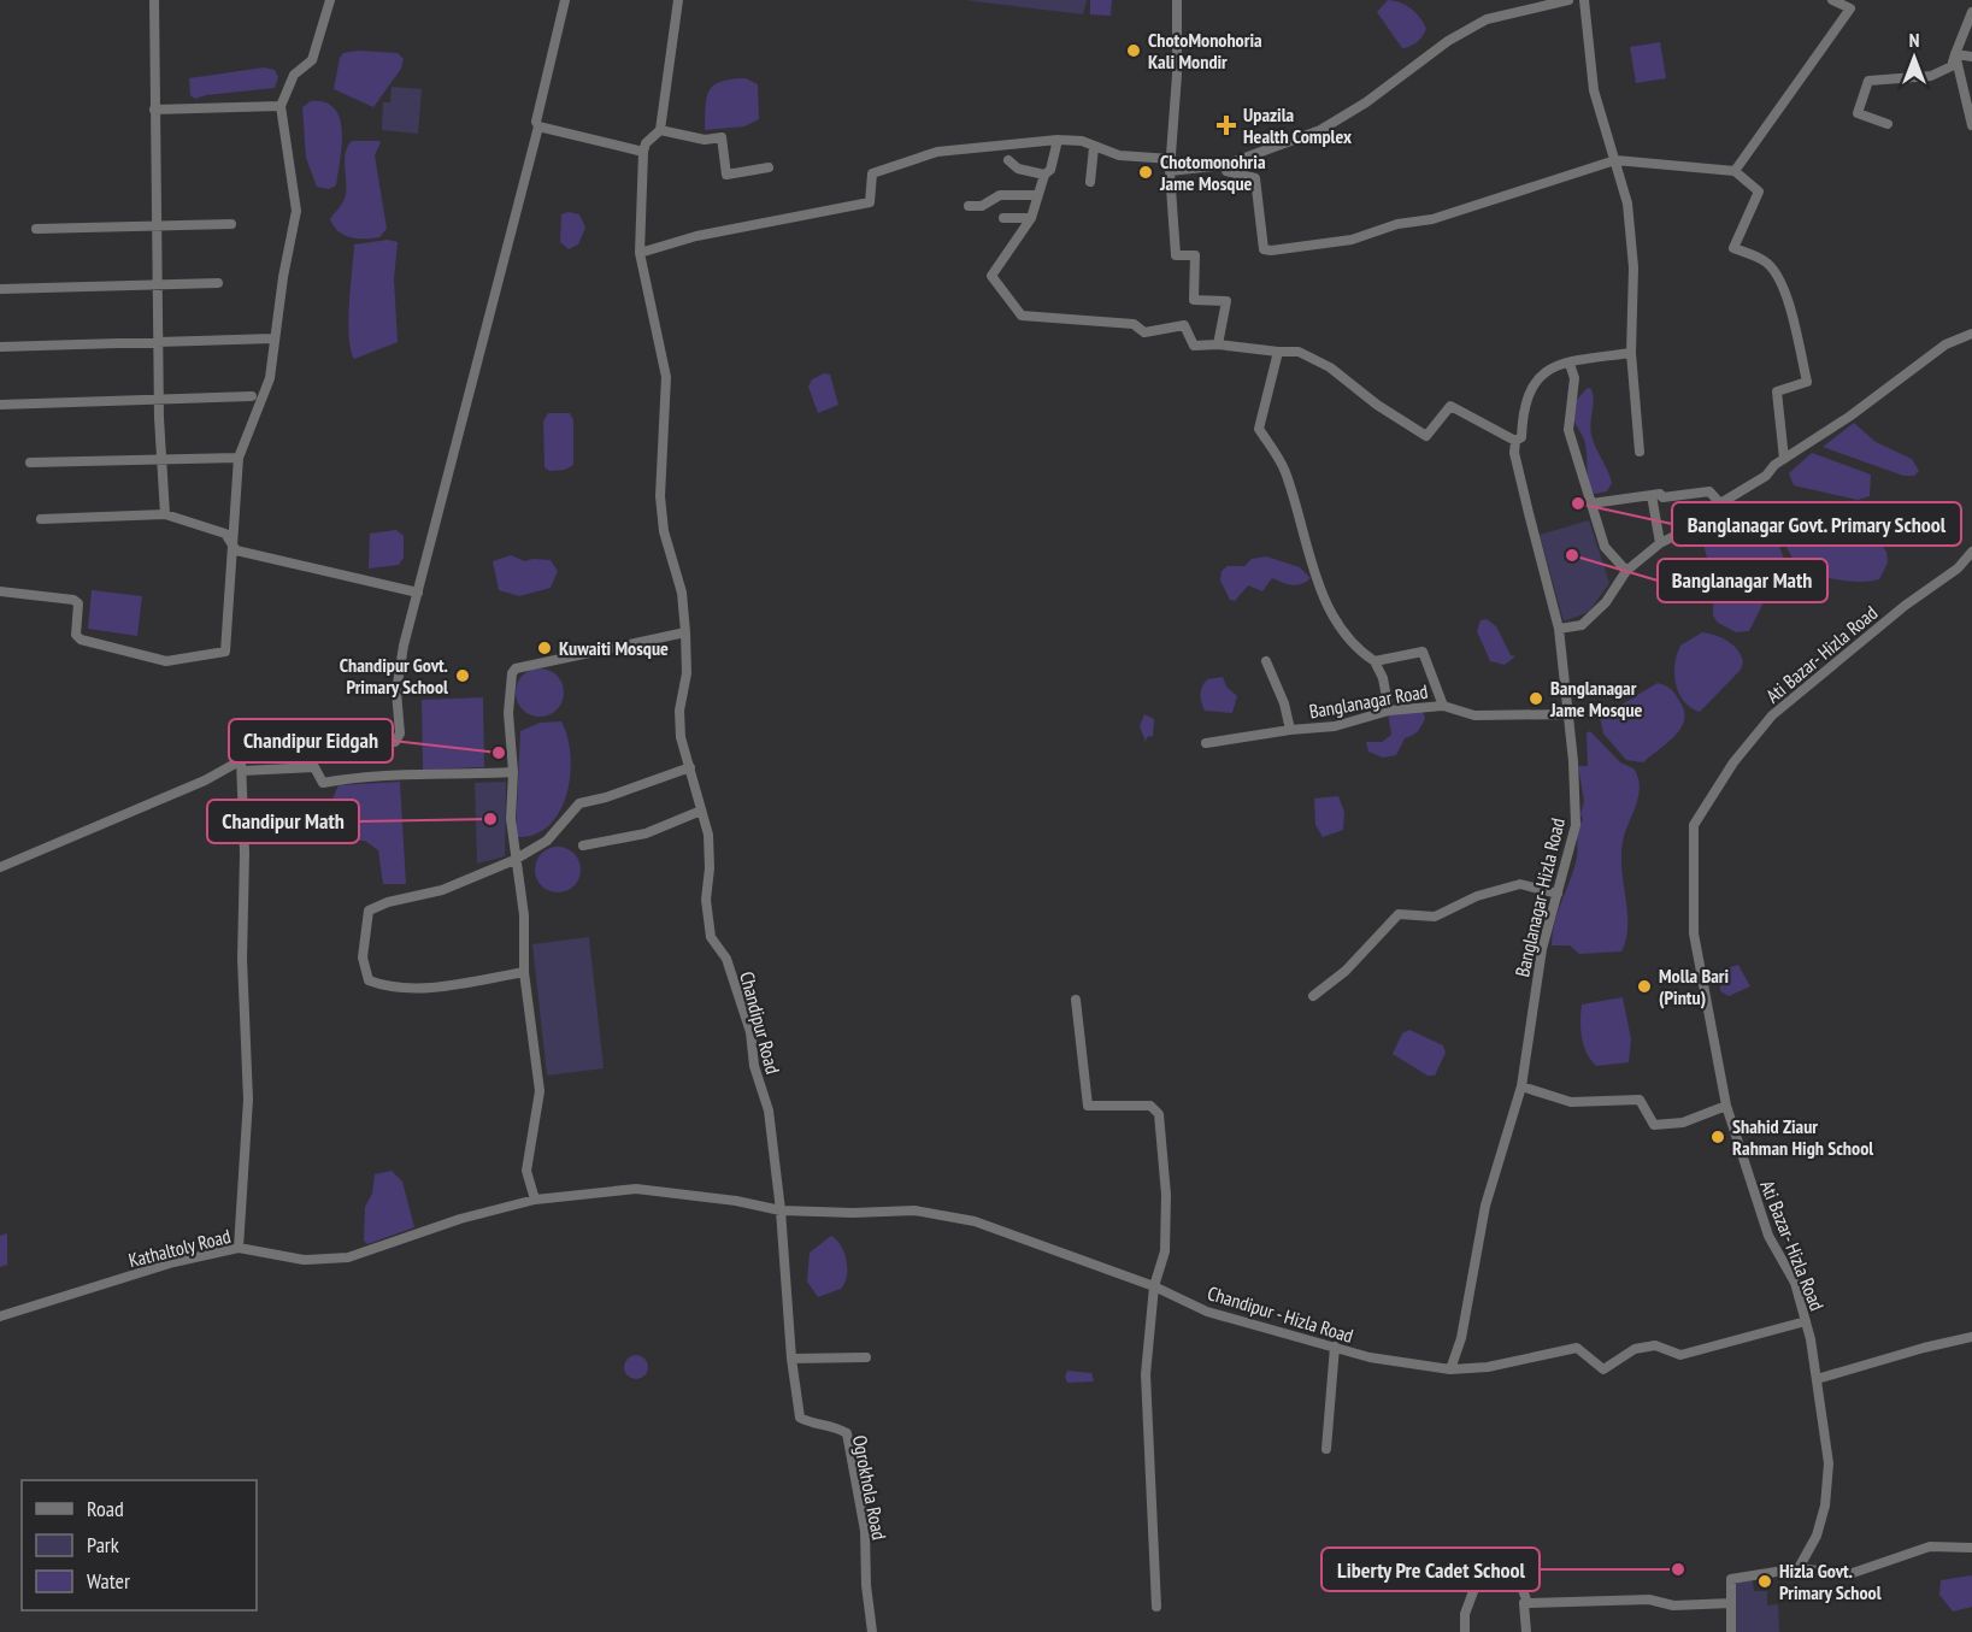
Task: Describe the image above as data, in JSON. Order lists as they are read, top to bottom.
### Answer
{
  "streets": {
    "street": [
      "Ati Bazar- Hizla Road",
      "Banglanagar Road",
      "Banglanagar- Hizla Road",
      "Chandipur Road",
      "Kathaltoly Road",
      "Chandipur - Hizla Road",
      "Ogrokhola Road"
    ]
  },
  "crossings": [
    ["Ati Bazar- Hizla Road", "Chandipur - Hizla Road"],
    ["Banglanagar Road", "Banglanagar- Hizla Road"],
    ["Chandipur Road", "Kathaltoly Road"],
    ["Chandipur Road", "Chandipur - Hizla Road"],
    ["Chandipur Road", "Ogrokhola Road"],
    ["Kathaltoly Road", "Chandipur - Hizla Road"],
    ["Kathaltoly Road", "Ogrokhola Road"],
    ["Chandipur - Hizla Road", "Ogrokhola Road"]
  ],
  "places": {
    "other": [
      "ChotoMonohoria Kali Mondir",
      "Chotomonohria Jame Mosque",
      "Banglanagar Govt. Primary School",
      "Banglanagar Math",
      "Kuwaiti Mosque",
      "Chandipur Govt. Primary School",
      "Banglanagar Jame Mosque",
      "Chandipur Eidgah",
      "Chandipur Math",
      "Molla Bari (Pintu)",
      "Shahid Ziaur Rahman High School",
      "Liberty Pre Cadet School",
      "Hizla Govt. Primary School"
    ],
    "health": ["Upazila Health Complex"]
  },
  "legend": ["Road", "Park", "Water"],
  "north": "top"
}
